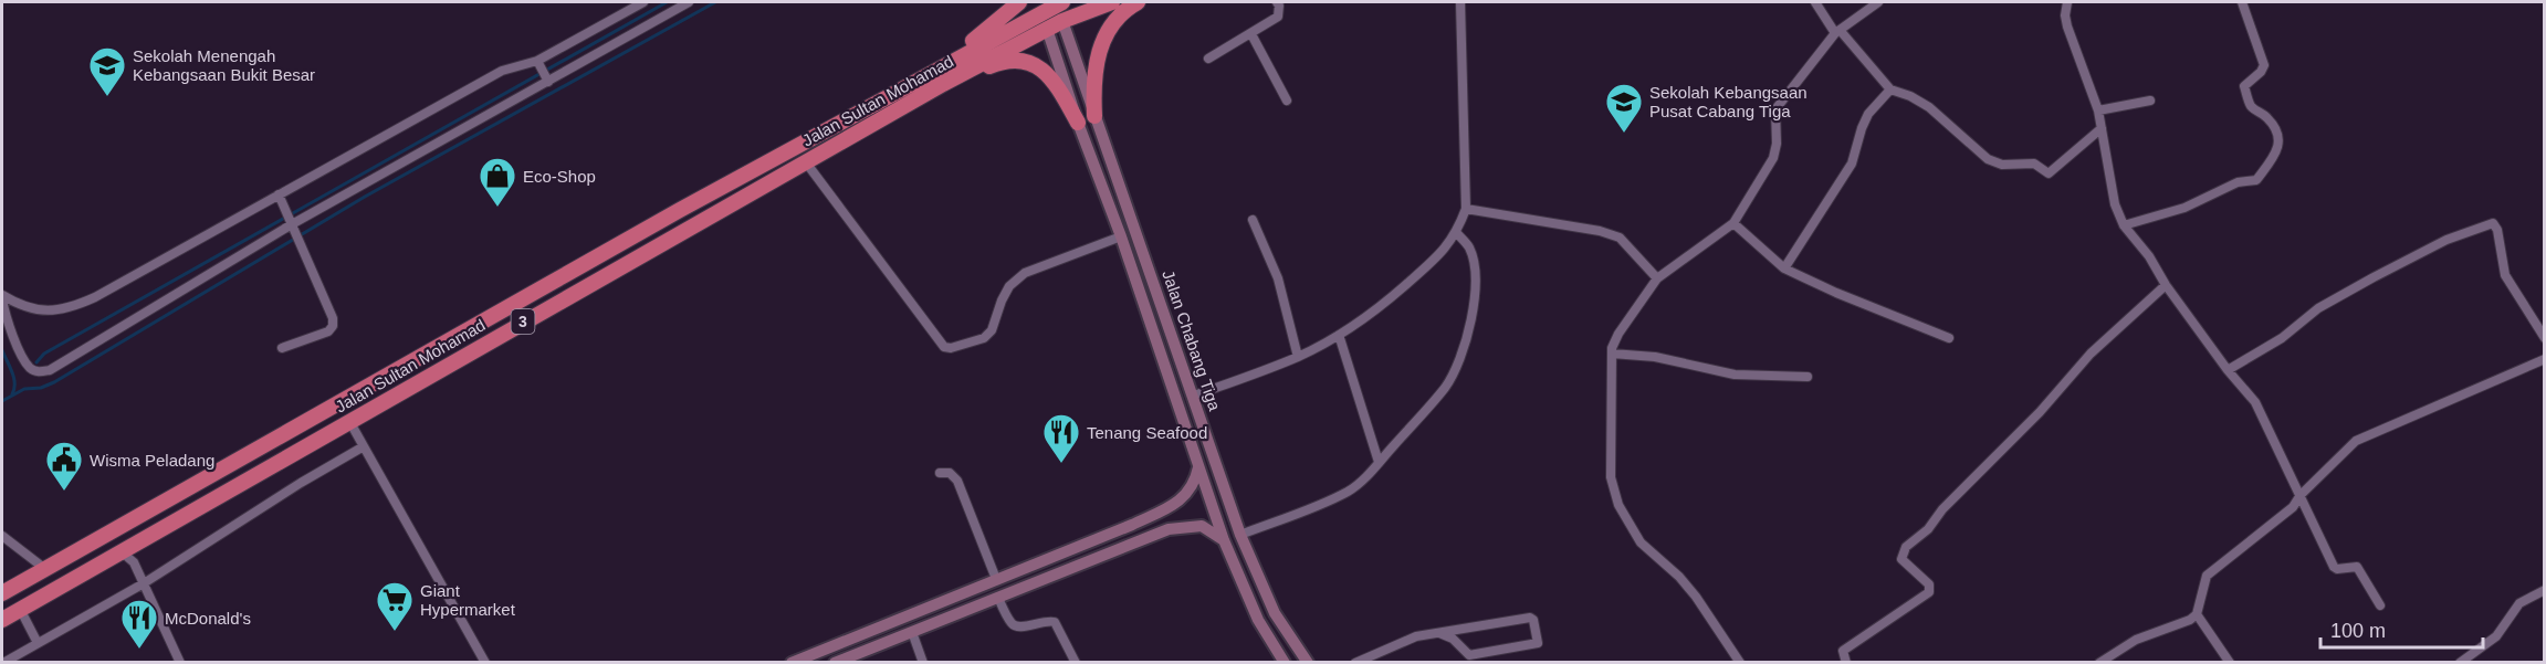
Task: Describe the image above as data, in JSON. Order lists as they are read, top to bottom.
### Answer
{
  "streets": {
    "highway": ["Jalan Sultan Mohamad", "3"],
    "main road": ["Jalan Chabang Tiga"]
  },
  "crossings": [
    ["Jalan Sultan Mohamad", "3"],
    ["Jalan Sultan Mohamad", "Jalan Chabang Tiga"],
    ["3", "Jalan Chabang Tiga"]
  ],
  "places": {
    "school or university": ["Sekolah Menengah Kebangsaan Bukit Besar", "Sekolah Kebangsaan Pusat Cabang Tiga"],
    "shop": ["Eco-Shop"],
    "restaurant": ["Tenang Seafood", "McDonald's"],
    "public building": ["Wisma Peladang"],
    "supermarket": ["Giant Hypermarket"]
  },
  "scale_bar": "100 m"
}
